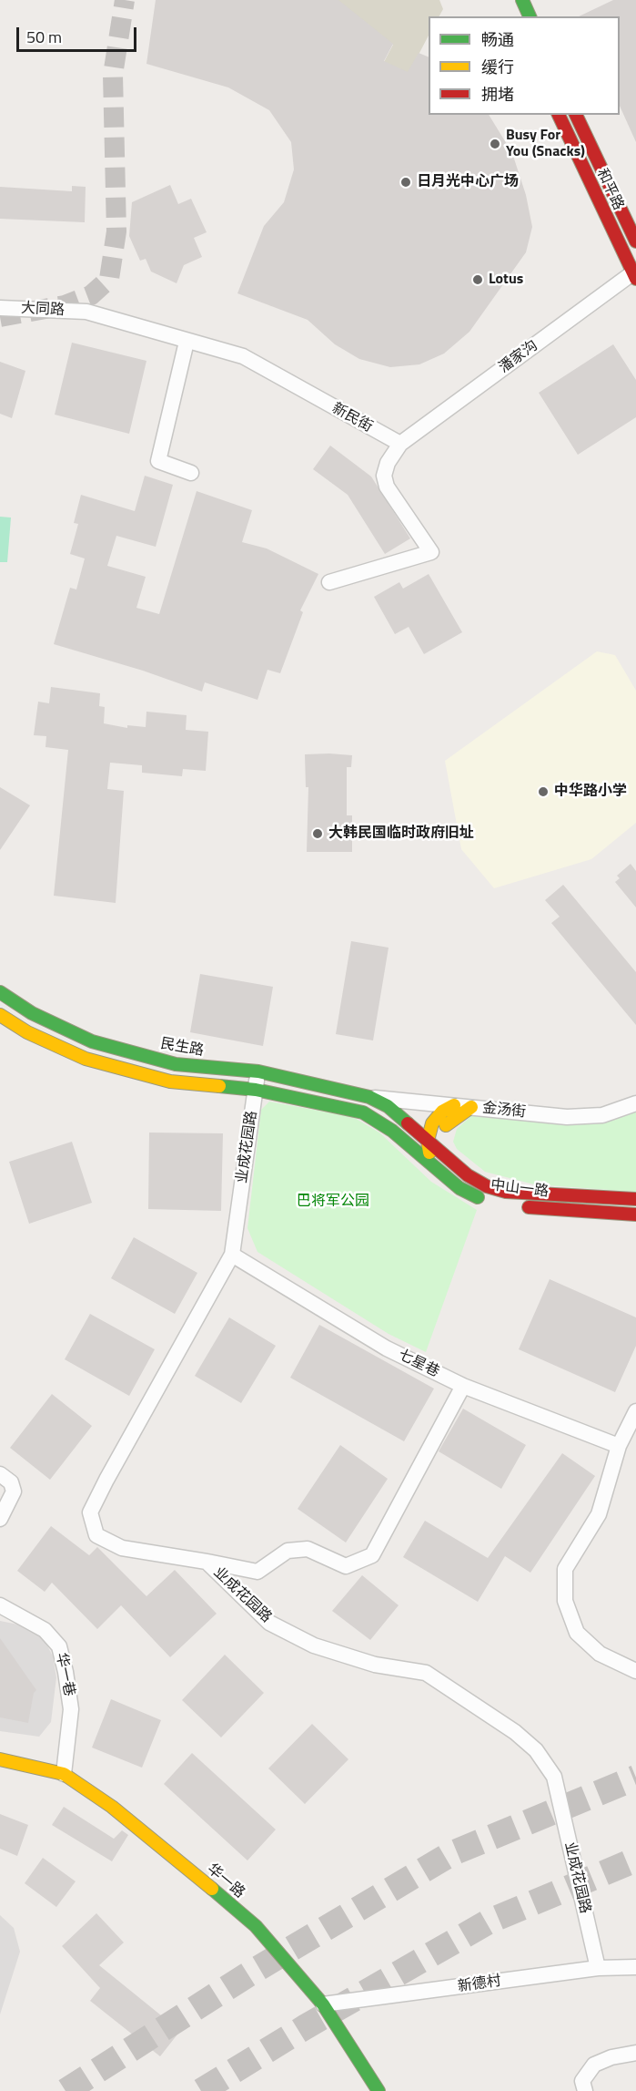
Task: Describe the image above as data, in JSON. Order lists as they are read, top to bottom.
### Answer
{
  "streets": {
    "main road": [
      "和平路",
      "民生路",
      "中山一路",
      "华一路"
    ],
    "street": [
      "大同路",
      "潘家沟",
      "新民街",
      "金汤街",
      "业成花园路",
      "七星巷",
      "华一巷",
      "新德村"
    ]
  },
  "crossings": [
    ["和平路", "潘家沟"],
    ["大同路", "新民街"],
    ["潘家沟", "新民街"],
    ["民生路", "金汤街"],
    ["民生路", "业成花园路"],
    ["民生路", "中山一路"],
    ["金汤街", "中山一路"],
    ["业成花园路", "中山一路"],
    ["业成花园路", "七星巷"],
    ["业成花园路", "新德村"],
    ["华一巷", "华一路"],
    ["华一路", "新德村"]
  ],
  "parks": ["巴将军公园"],
  "places": [
    "Busy For You (Snacks)",
    "日月光中心广场",
    "Lotus",
    "中华路小学",
    "大韩民国临时政府旧址"
  ],
  "legend": ["畅通", "缓行", "拥堵"],
  "scale_bar": "50 m"
}
